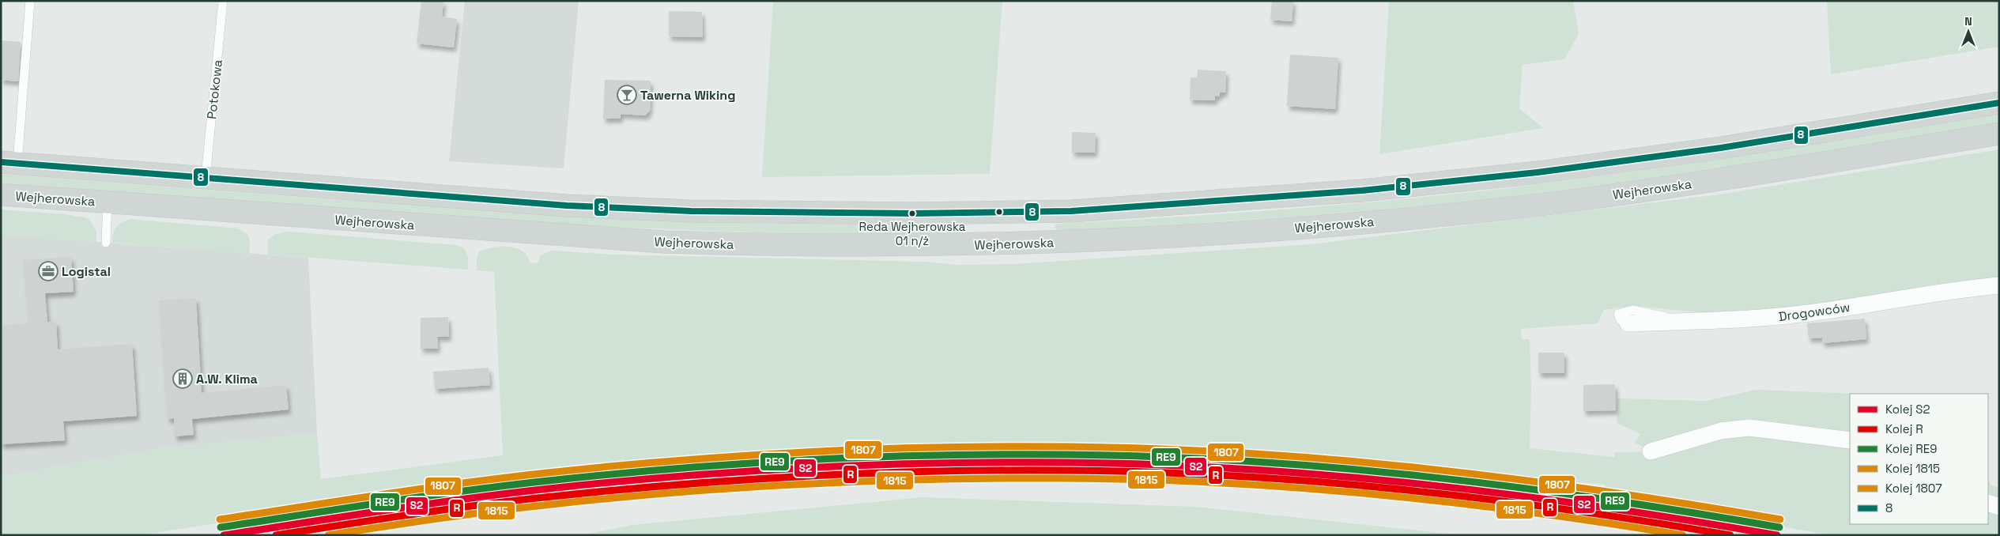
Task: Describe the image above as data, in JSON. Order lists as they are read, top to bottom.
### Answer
{
  "streets": {
    "main road": ["Wejherowska"],
    "street": ["Drogowców"],
    "lane": ["Potokowa"]
  },
  "places": {
    "bar": ["Tawerna Wiking"],
    "other": ["Reda Wejherowska 01 n/ż"],
    "office": ["Logistal"],
    "building": ["A.W. Klima"]
  },
  "lines": [
    "transit line 8",
    "rail line 1807",
    "rail line RE9",
    "rail line S2",
    "rail line R",
    "rail line 1815"
  ],
  "legend": [
    "Kolej S2",
    "Kolej R",
    "Kolej RE9",
    "Kolej 1815",
    "Kolej 1807",
    "8"
  ],
  "north": "top"
}
